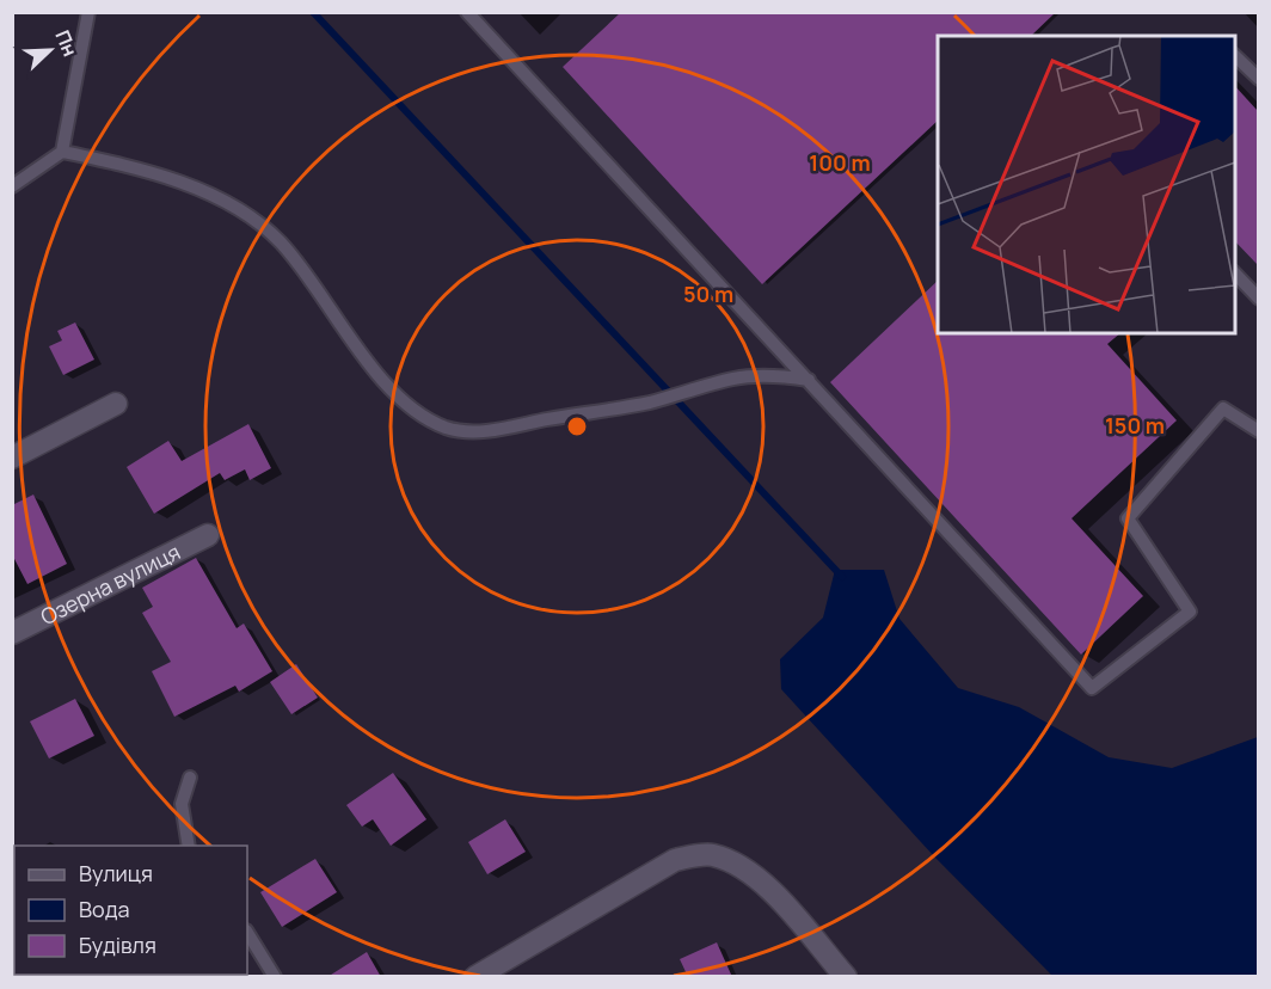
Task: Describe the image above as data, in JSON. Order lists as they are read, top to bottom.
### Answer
{
  "streets": {
    "street": ["Озерна вулиця"]
  },
  "legend": ["Вулиця", "Вода", "Будівля"],
  "north": "top right",
  "rings": ["100 m", "50 m", "150 m"]
}
